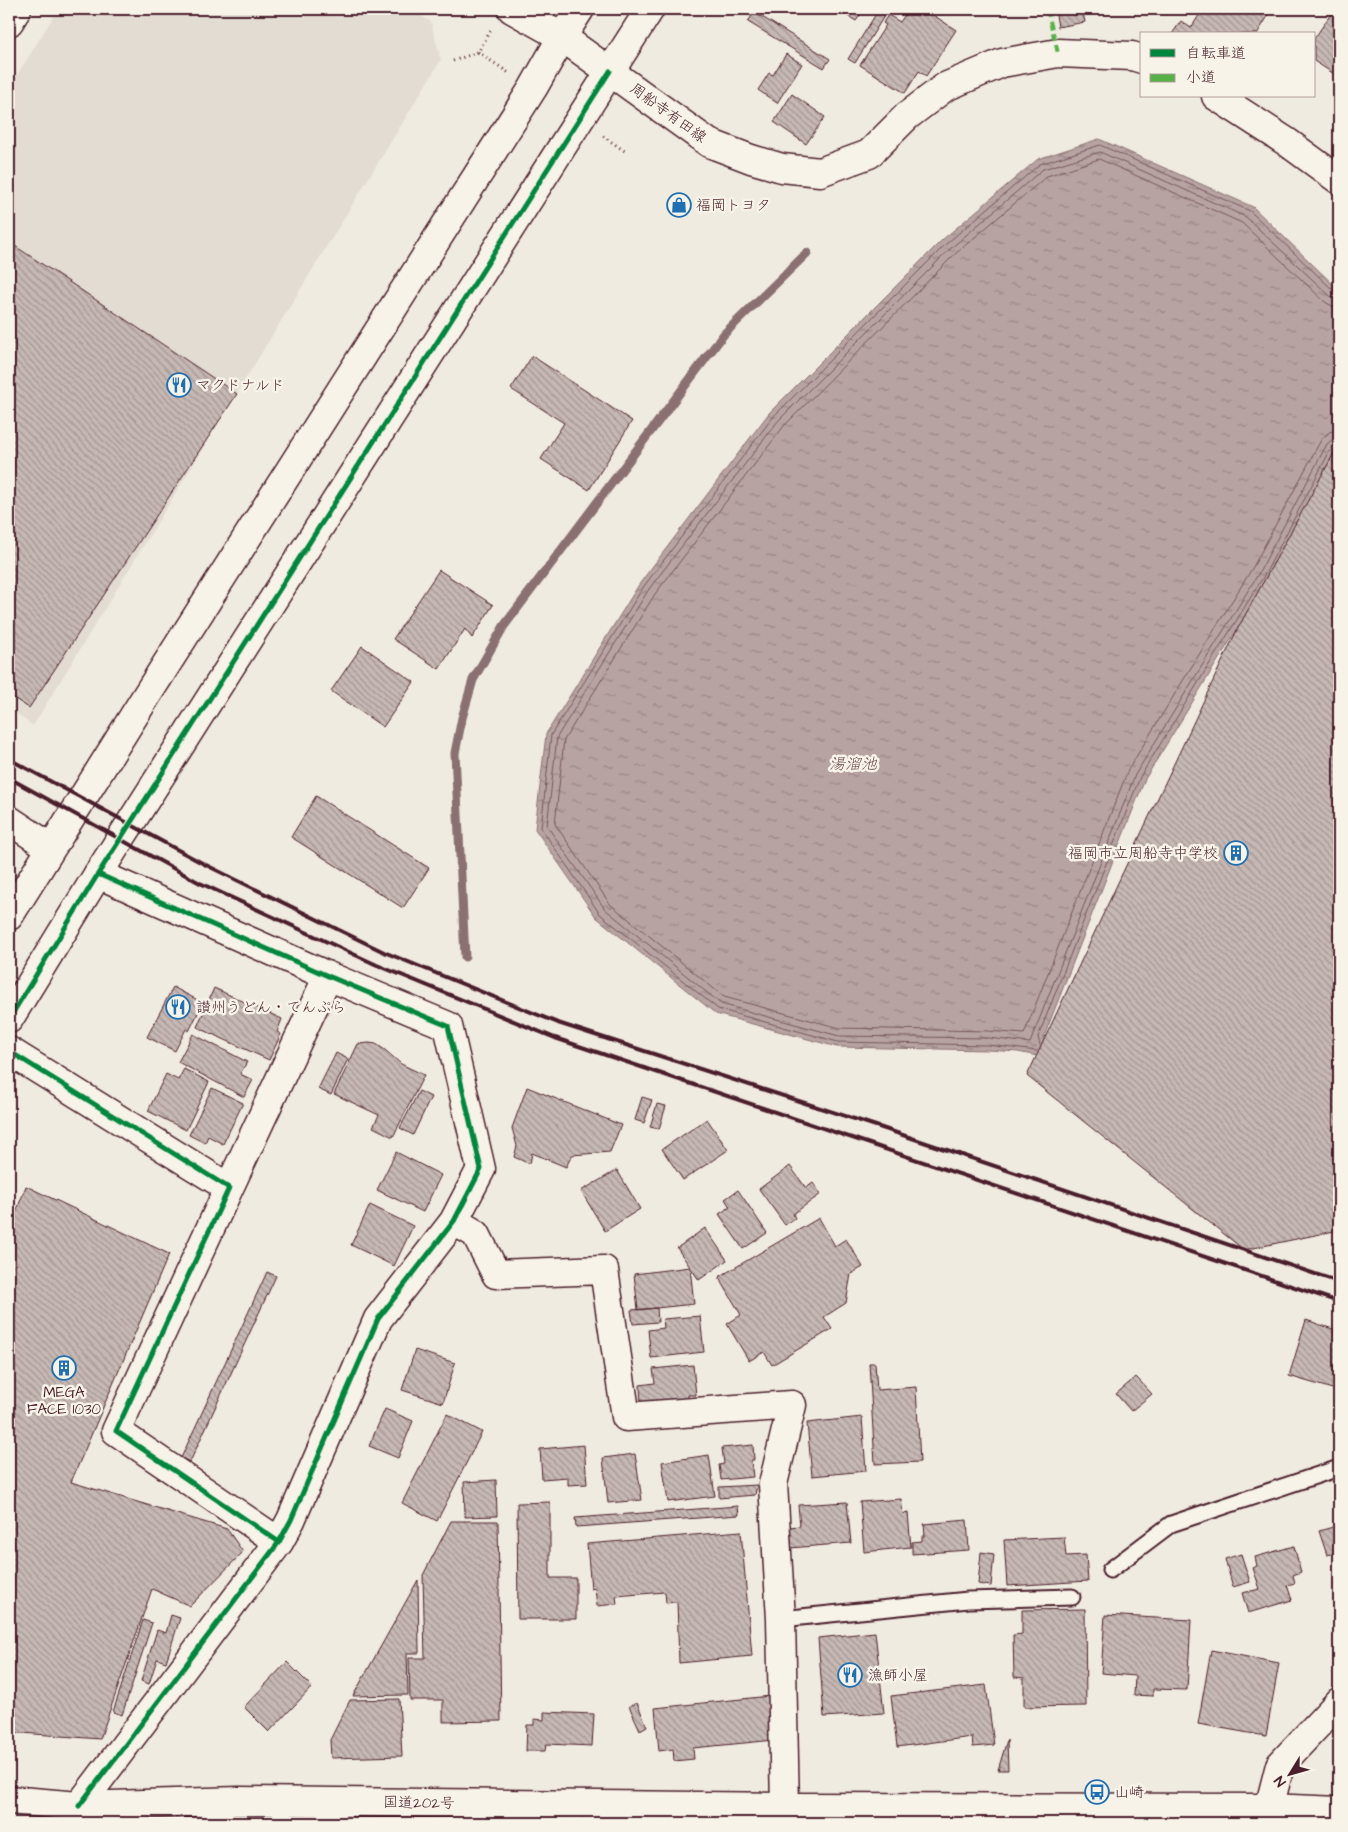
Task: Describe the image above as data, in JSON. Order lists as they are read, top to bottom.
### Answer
{
  "streets": {
    "main road": ["周船寺有田線", "国道202号"]
  },
  "water": ["湯溜池"],
  "places": {
    "shop": ["福岡トヨタ"],
    "restaurant": ["マクドナルド", "讃州うどん・てんぷら", "漁師小屋"],
    "building": ["福岡市立周船寺中学校", "MEGA FACE 1030"],
    "bus stop": ["山崎"]
  },
  "legend": ["自転車道", "小道"],
  "north": "bottom left"
}
